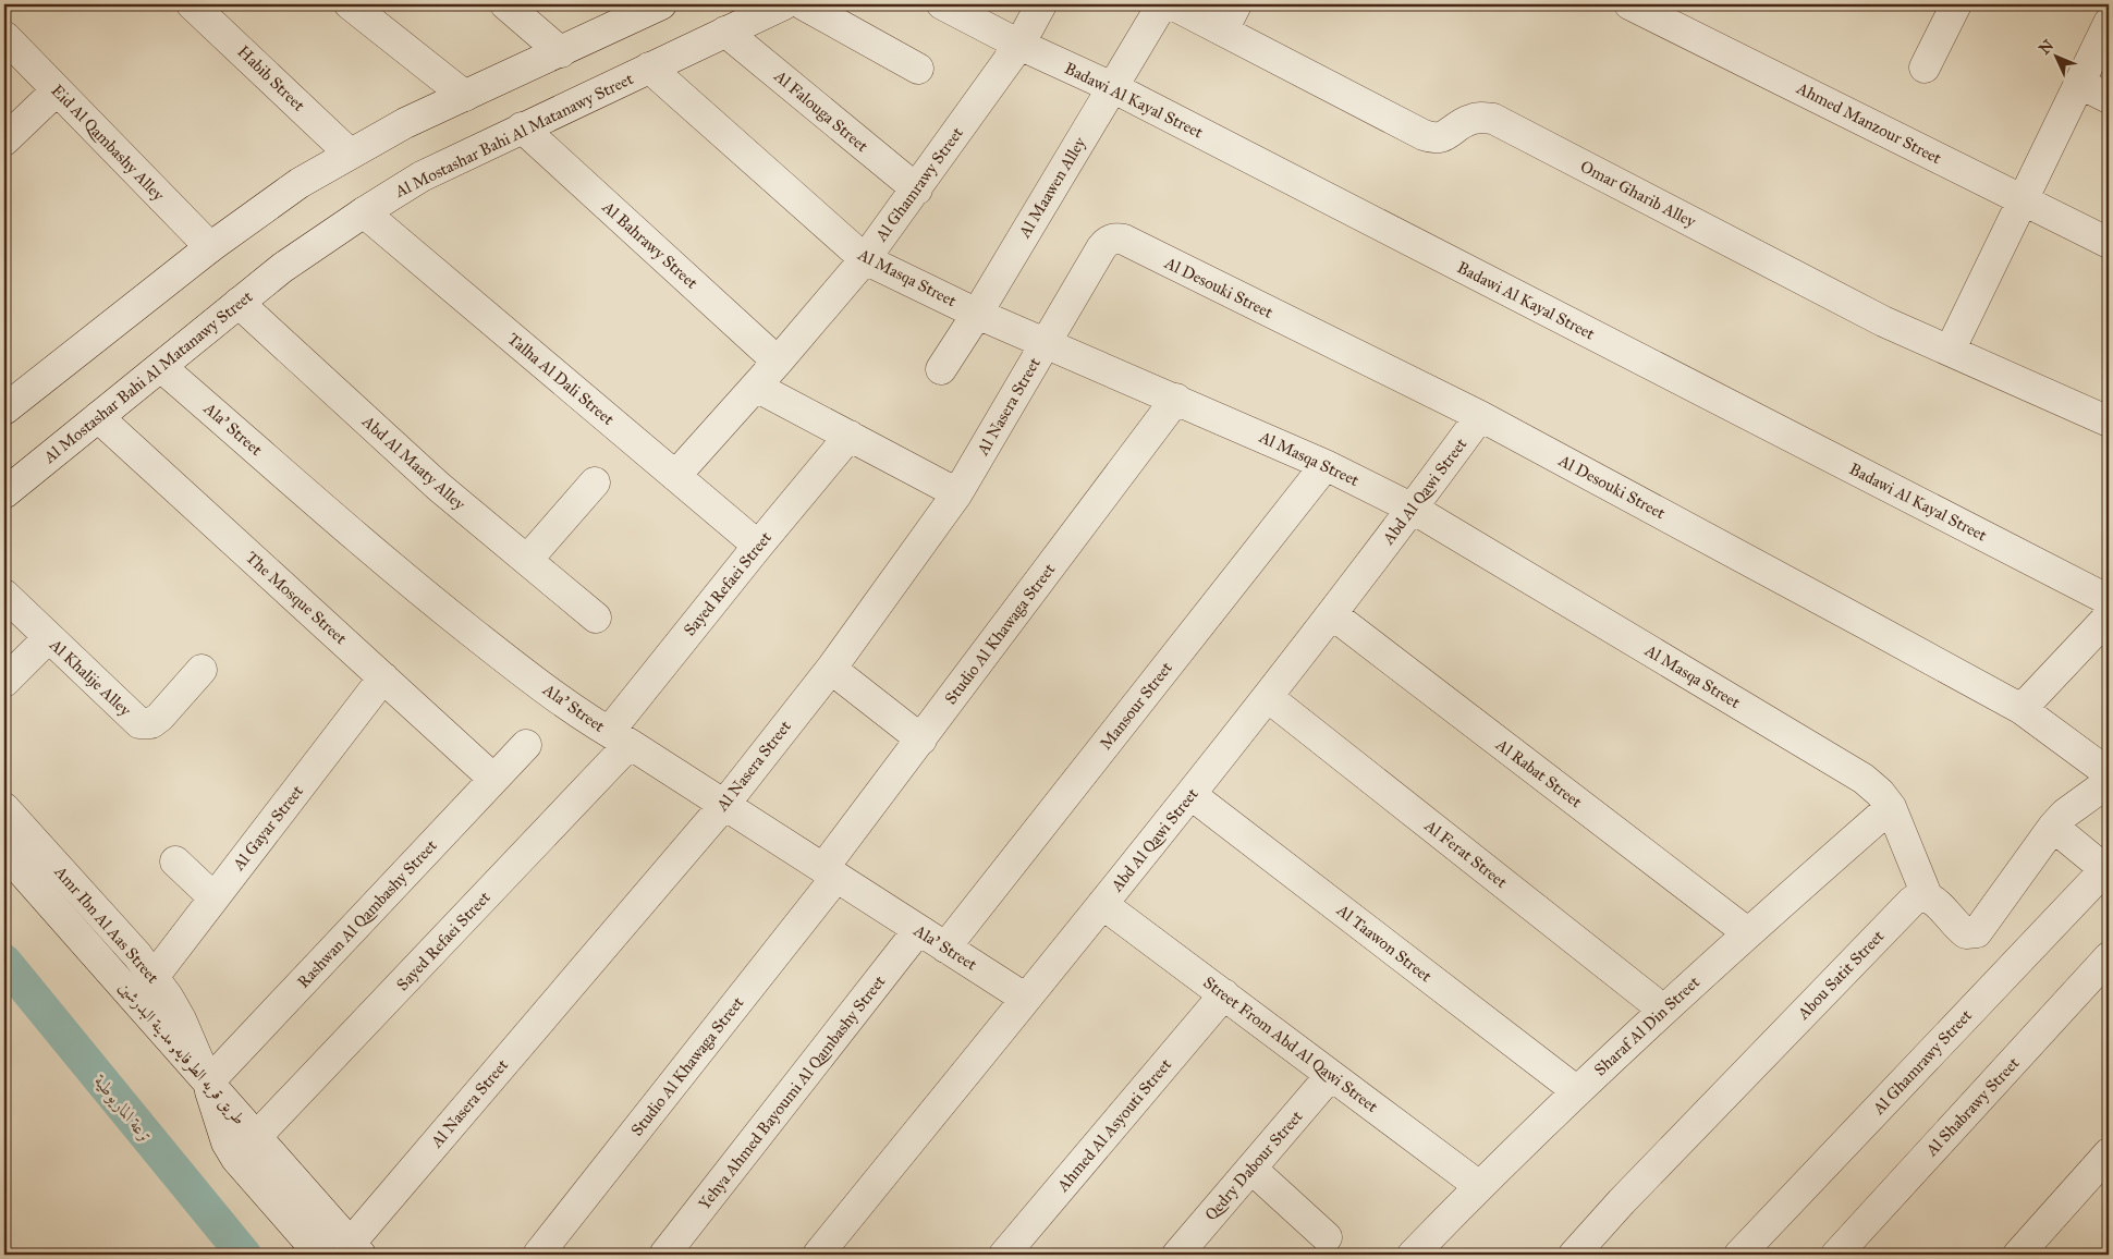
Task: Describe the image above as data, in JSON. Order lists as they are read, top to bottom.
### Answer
{
  "streets": {
    "street": [
      "Habib Street",
      "Badawi Al Kayal Street",
      "Al Falouga Street",
      "Ahmed Manzour Street",
      "Al Mostashar Bahi Al Matanawy Street",
      "Eid Al Qambashy Alley",
      "Al Ghamrawy Street",
      "Al Maawen Alley",
      "Omar Gharib Alley",
      "Al Bahrawy Street",
      "Al Masqa Street",
      "Al Desouki Street",
      "Talha Al Dali Street",
      "Al Nasera Street",
      "Ala' Street",
      "Abd Al Maaty Alley",
      "Abd Al Qawi Street",
      "Sayed Refaei Street",
      "The Mosque Street",
      "Studio Al Khawaga Street",
      "Al Khalije Alley",
      "Mansour Street",
      "Al Rabat Street",
      "Al Gayar Street",
      "Al Ferat Street",
      "Rashwan Al Qambashy Street",
      "Amr Ibn Al Aas Street",
      "Al Taawon Street",
      "Abou Satit Street",
      "Sharaf Al Din Street",
      "Street From Abd Al Qawi Street",
      "طريق قريه الطرفايه, مدينة البدرشين",
      "Yehya Ahmed Bayoumi Al Qambashy Street",
      "Al Shabrawy Street",
      "Ahmed Al Asyouti Street",
      "Qedry Dabour Street"
    ]
  },
  "crossings": [
    ["Badawi Al Kayal Street", "Al Ghamrawy Street"],
    ["Badawi Al Kayal Street", "Al Maawen Alley"],
    ["Al Falouga Street", "Al Mostashar Bahi Al Matanawy Street"],
    ["Al Falouga Street", "Al Ghamrawy Street"],
    ["Al Mostashar Bahi Al Matanawy Street", "Al Bahrawy Street"],
    ["Al Mostashar Bahi Al Matanawy Street", "Al Masqa Street"],
    ["Al Mostashar Bahi Al Matanawy Street", "Talha Al Dali Street"],
    ["Al Mostashar Bahi Al Matanawy Street", "Ala' Street"],
    ["Al Mostashar Bahi Al Matanawy Street", "Abd Al Maaty Alley"],
    ["Al Mostashar Bahi Al Matanawy Street", "The Mosque Street"],
    ["Al Ghamrawy Street", "Al Bahrawy Street"],
    ["Al Ghamrawy Street", "Al Masqa Street"],
    ["Al Ghamrawy Street", "Talha Al Dali Street"],
    ["Al Maawen Alley", "Al Masqa Street"],
    ["Al Masqa Street", "Al Nasera Street"],
    ["Al Masqa Street", "Abd Al Qawi Street"],
    ["Al Masqa Street", "Studio Al Khawaga Street"],
    ["Al Masqa Street", "Mansour Street"],
    ["Al Masqa Street", "Abou Satit Street"],
    ["Al Masqa Street", "Sharaf Al Din Street"],
    ["Al Desouki Street", "Al Nasera Street"],
    ["Al Desouki Street", "Abd Al Qawi Street"],
    ["Talha Al Dali Street", "Sayed Refaei Street"],
    ["Al Nasera Street", "Ala' Street"],
    ["Al Nasera Street", "طريق قريه الطرفايه, مدينة البدرشين"],
    ["Ala' Street", "Abd Al Qawi Street"],
    ["Ala' Street", "Sayed Refaei Street"],
    ["Ala' Street", "Studio Al Khawaga Street"],
    ["Ala' Street", "Mansour Street"],
    ["Ala' Street", "Yehya Ahmed Bayoumi Al Qambashy Street"],
    ["Abd Al Qawi Street", "Al Rabat Street"],
    ["Abd Al Qawi Street", "Al Ferat Street"],
    ["Abd Al Qawi Street", "Al Taawon Street"],
    ["Abd Al Qawi Street", "Street From Abd Al Qawi Street"],
    ["Sayed Refaei Street", "طريق قريه الطرفايه, مدينة البدرشين"],
    ["The Mosque Street", "Al Gayar Street"],
    ["The Mosque Street", "Rashwan Al Qambashy Street"],
    ["Al Rabat Street", "Sharaf Al Din Street"],
    ["Al Gayar Street", "Amr Ibn Al Aas Street"],
    ["Al Ferat Street", "Sharaf Al Din Street"],
    ["Rashwan Al Qambashy Street", "Amr Ibn Al Aas Street"],
    ["Rashwan Al Qambashy Street", "طريق قريه الطرفايه, مدينة البدرشين"],
    ["Amr Ibn Al Aas Street", "طريق قريه الطرفايه, مدينة البدرشين"],
    ["Al Taawon Street", "Sharaf Al Din Street"],
    ["Sharaf Al Din Street", "Street From Abd Al Qawi Street"],
    ["Street From Abd Al Qawi Street", "Ahmed Al Asyouti Street"],
    ["Street From Abd Al Qawi Street", "Qedry Dabour Street"]
  ],
  "water": ["ترعة الماريوطية"],
  "north": "top left"
}
